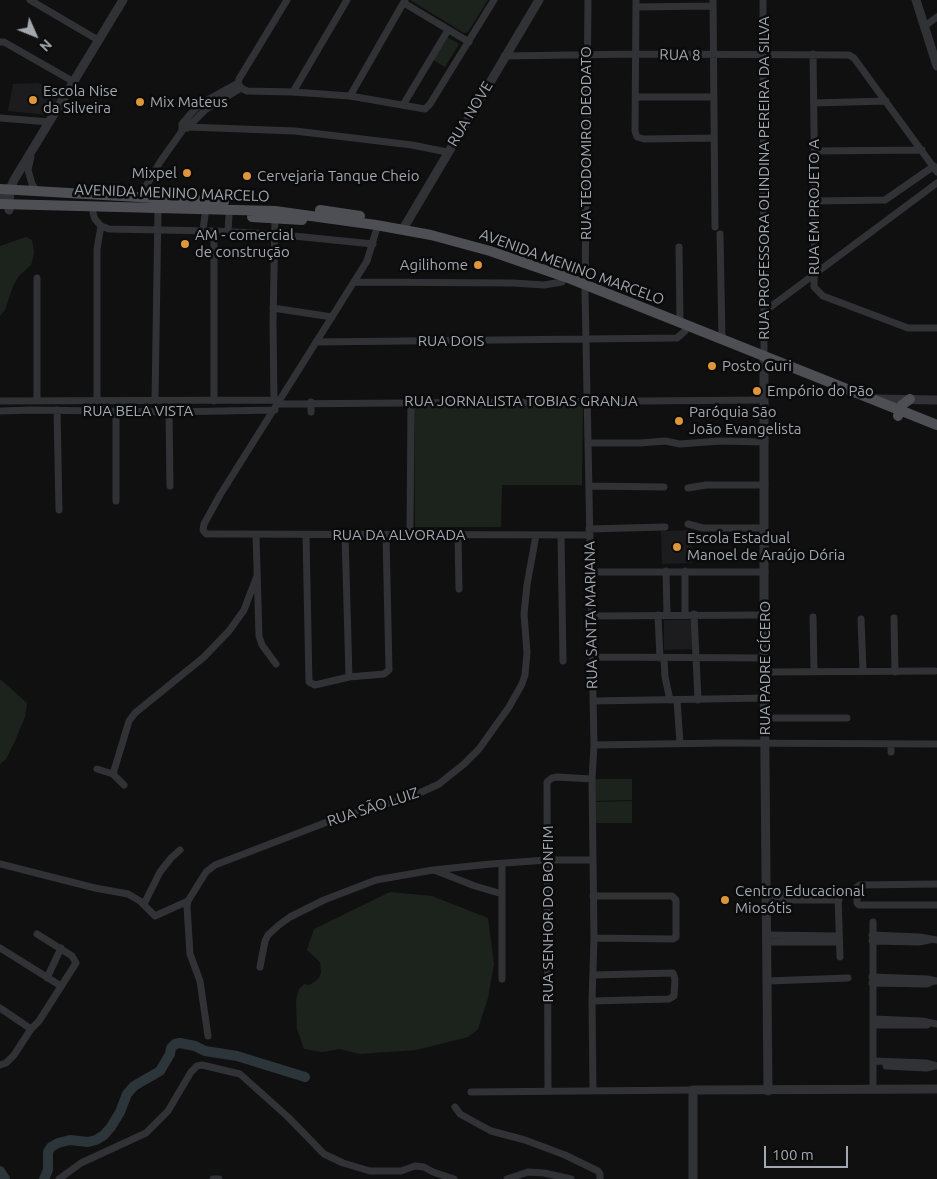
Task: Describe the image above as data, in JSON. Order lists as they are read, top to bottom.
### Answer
{
  "streets": {
    "main road": ["AVENIDA MENINO MARCELO"],
    "street": [
      "RUA 8",
      "RUA NOVE",
      "RUA TEODOMIRO DEODATO",
      "RUA PROFESSORA OLINDINA PEREIRA DA SILVA",
      "RUA EM PROJETO A",
      "RUA DOIS",
      "RUA JORNALISTA TOBIAS GRANJA",
      "RUA BELA VISTA",
      "RUA DA ALVORADA",
      "RUA SANTA MARIANA",
      "RUA PADRE CÍCERO",
      "RUA SÃO LUIZ",
      "RUA SENHOR DO BONFIM"
    ]
  },
  "crossings": [
    ["RUA 8", "RUA NOVE"],
    ["RUA 8", "RUA TEODOMIRO DEODATO"],
    ["RUA 8", "RUA PROFESSORA OLINDINA PEREIRA DA SILVA"],
    ["RUA 8", "RUA EM PROJETO A"],
    ["RUA NOVE", "AVENIDA MENINO MARCELO"],
    ["RUA TEODOMIRO DEODATO", "AVENIDA MENINO MARCELO"],
    ["RUA TEODOMIRO DEODATO", "RUA SANTA MARIANA"],
    ["RUA PROFESSORA OLINDINA PEREIRA DA SILVA", "AVENIDA MENINO MARCELO"],
    ["RUA PROFESSORA OLINDINA PEREIRA DA SILVA", "RUA PADRE CÍCERO"],
    ["AVENIDA MENINO MARCELO", "RUA DOIS"],
    ["AVENIDA MENINO MARCELO", "RUA SANTA MARIANA"],
    ["AVENIDA MENINO MARCELO", "RUA PADRE CÍCERO"],
    ["RUA DOIS", "RUA SANTA MARIANA"],
    ["RUA JORNALISTA TOBIAS GRANJA", "RUA BELA VISTA"],
    ["RUA JORNALISTA TOBIAS GRANJA", "RUA SANTA MARIANA"],
    ["RUA JORNALISTA TOBIAS GRANJA", "RUA PADRE CÍCERO"],
    ["RUA DA ALVORADA", "RUA SANTA MARIANA"],
    ["RUA DA ALVORADA", "RUA SÃO LUIZ"],
    ["RUA SANTA MARIANA", "RUA SENHOR DO BONFIM"]
  ],
  "places": [
    "Escola Nise da Silveira",
    "Mix Mateus",
    "Mixpel",
    "Cervejaria Tanque Cheio",
    "AM - comercial de construção",
    "Agilihome",
    "Posto Guri",
    "Empório do Pão",
    "Paróquia São João Evangelista",
    "Escola Estadual Manoel de Araújo Dória",
    "Centro Educacional Miosótis"
  ],
  "scale_bar": "100 m",
  "north": "bottom right"
}
